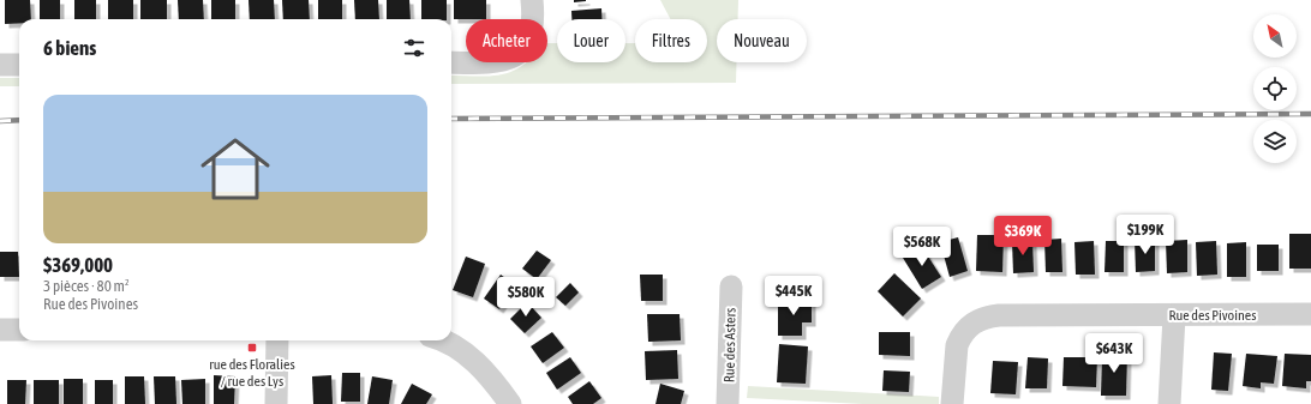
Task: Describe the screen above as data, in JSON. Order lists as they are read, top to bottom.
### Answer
{
  "streets": {
    "street": ["Rue des Pivoines", "Rue des Asters"]
  },
  "places": {
    "transit": ["rue des Floralies / rue des Lys"]
  },
  "north": "top left",
  "page": {
    "chip": [
      "Acheter",
      "Louer",
      "Filtres",
      "Nouveau"
    ],
    "heading": "6 biens",
    "list": [
      {
        "name": "$369,000",
        "note": "3 pièces · 80 m² · Rue des Pivoines"
      }
    ],
    "price": [
      "$199K",
      "$369K",
      "$568K",
      "$445K",
      "$580K",
      "$643K"
    ]
  }
}
